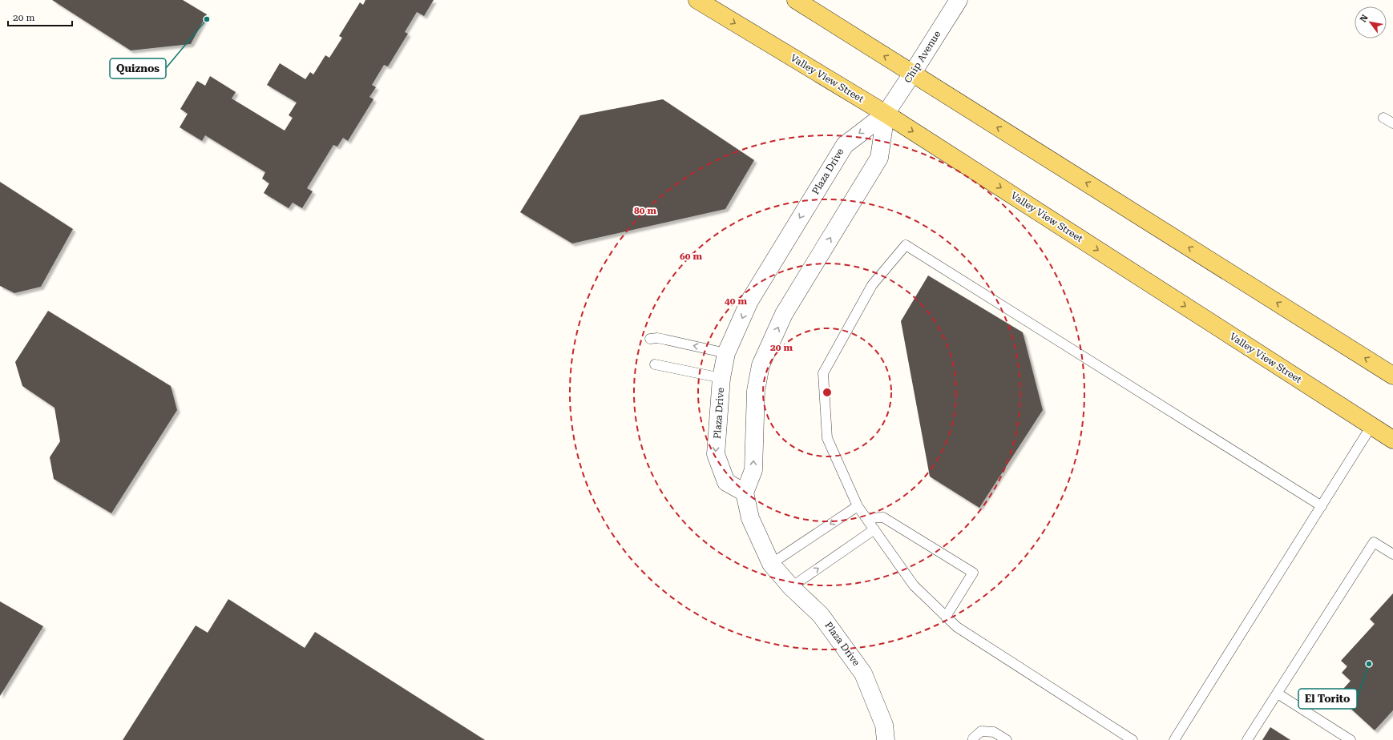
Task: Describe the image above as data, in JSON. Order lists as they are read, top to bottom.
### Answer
{
  "streets": {
    "main road": ["Valley View Street"],
    "street": ["Chip Avenue", "Plaza Drive"]
  },
  "crossings": [
    ["Chip Avenue", "Valley View Street"],
    ["Chip Avenue", "Plaza Drive"],
    ["Valley View Street", "Plaza Drive"]
  ],
  "places": ["Quiznos", "El Torito"],
  "scale_bar": "20 m",
  "north": "top left",
  "rings": [
    "80 m",
    "60 m",
    "40 m",
    "20 m"
  ]
}
